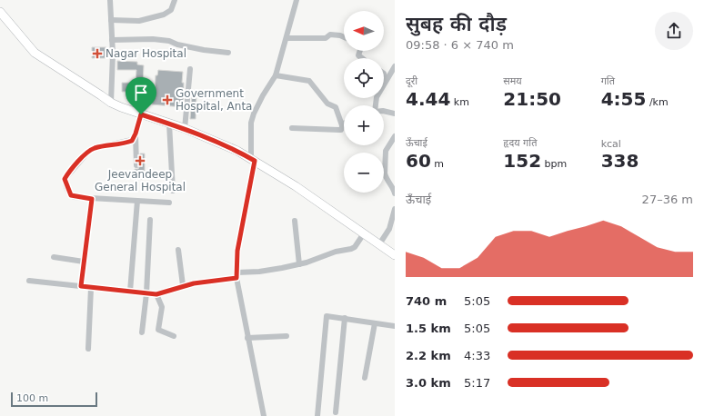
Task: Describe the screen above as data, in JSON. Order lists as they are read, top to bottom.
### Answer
{
  "places": {
    "health": ["Nagar Hospital", "Government Hospital, Anta", "Jeevandeep General Hospital"]
  },
  "scale_bar": "100 m",
  "north": "left",
  "page": {
    "heading": ["सुबह की दौड़", "09:58 · 6 × 740 m"],
    "map_buttons": ["+", "−"],
    "stats": [
      ["दूरी", "4.44 km"],
      ["समय", "21:50"],
      ["गति", "4:55 /km"],
      ["ऊँचाई", "60 m"],
      ["हृदय गति", "152 bpm"],
      ["kcal", "338"]
    ],
    "chart": ["ऊँचाई", "27–36 m"],
    "list": [
      {
        "name": "740 m",
        "note": "5:05"
      },
      {
        "name": "1.5 km",
        "note": "5:05"
      },
      {
        "name": "2.2 km",
        "note": "4:33"
      },
      {
        "name": "3.0 km",
        "note": "5:17"
      }
    ],
    "scale": "100 m"
  }
}
